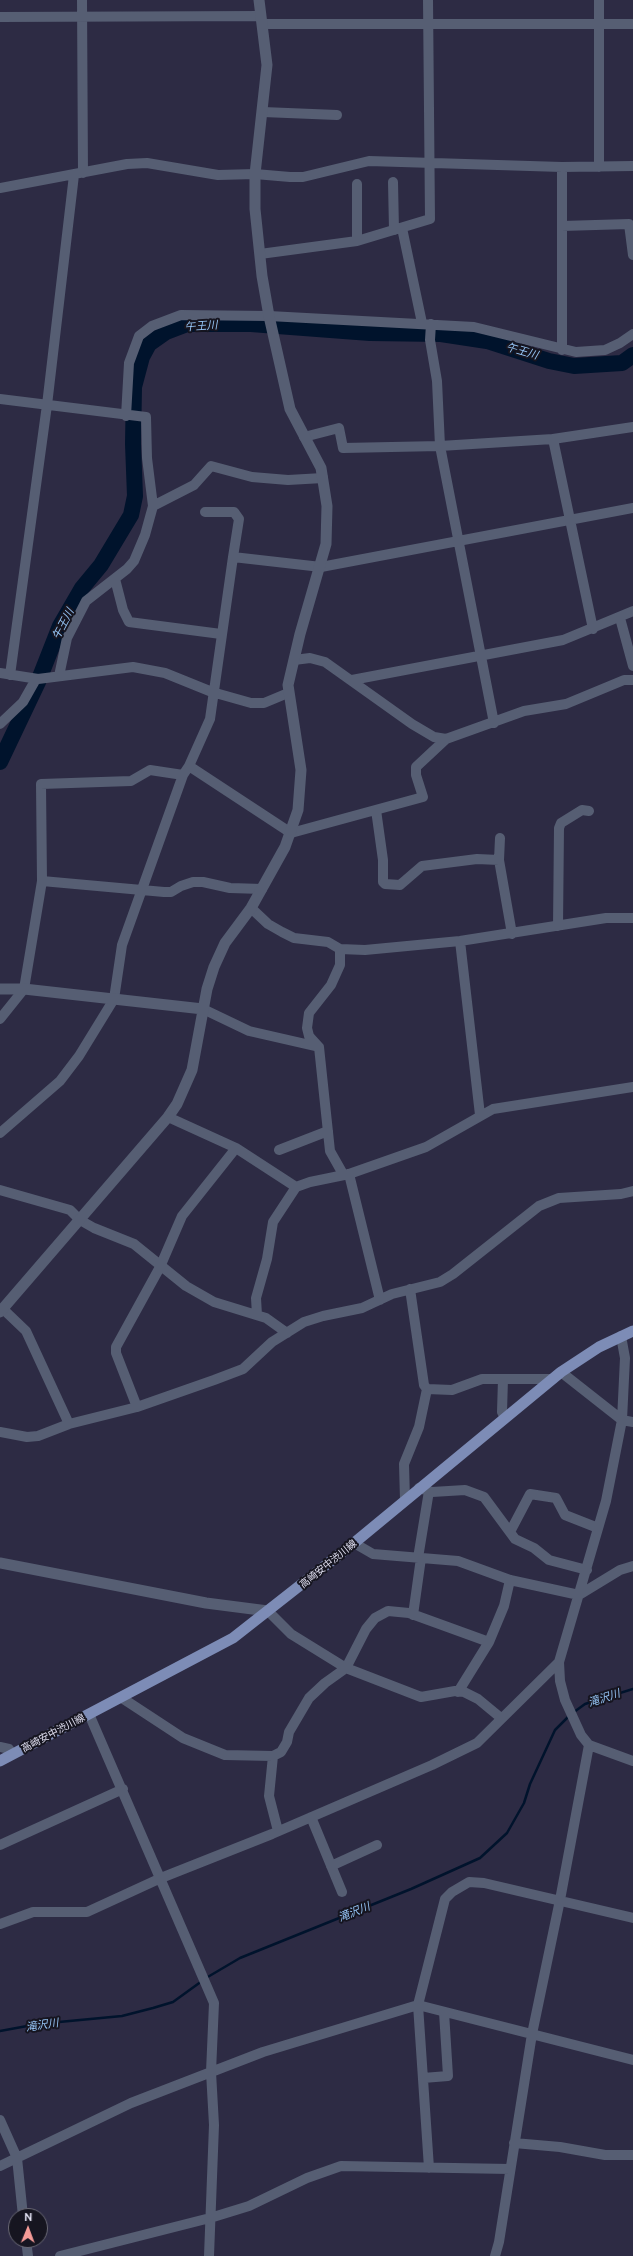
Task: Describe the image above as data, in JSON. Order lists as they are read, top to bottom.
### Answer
{
  "streets": {
    "main road": ["高崎安中渋川線"]
  },
  "water": ["午王川", "滝沢川"],
  "north": "top"
}
